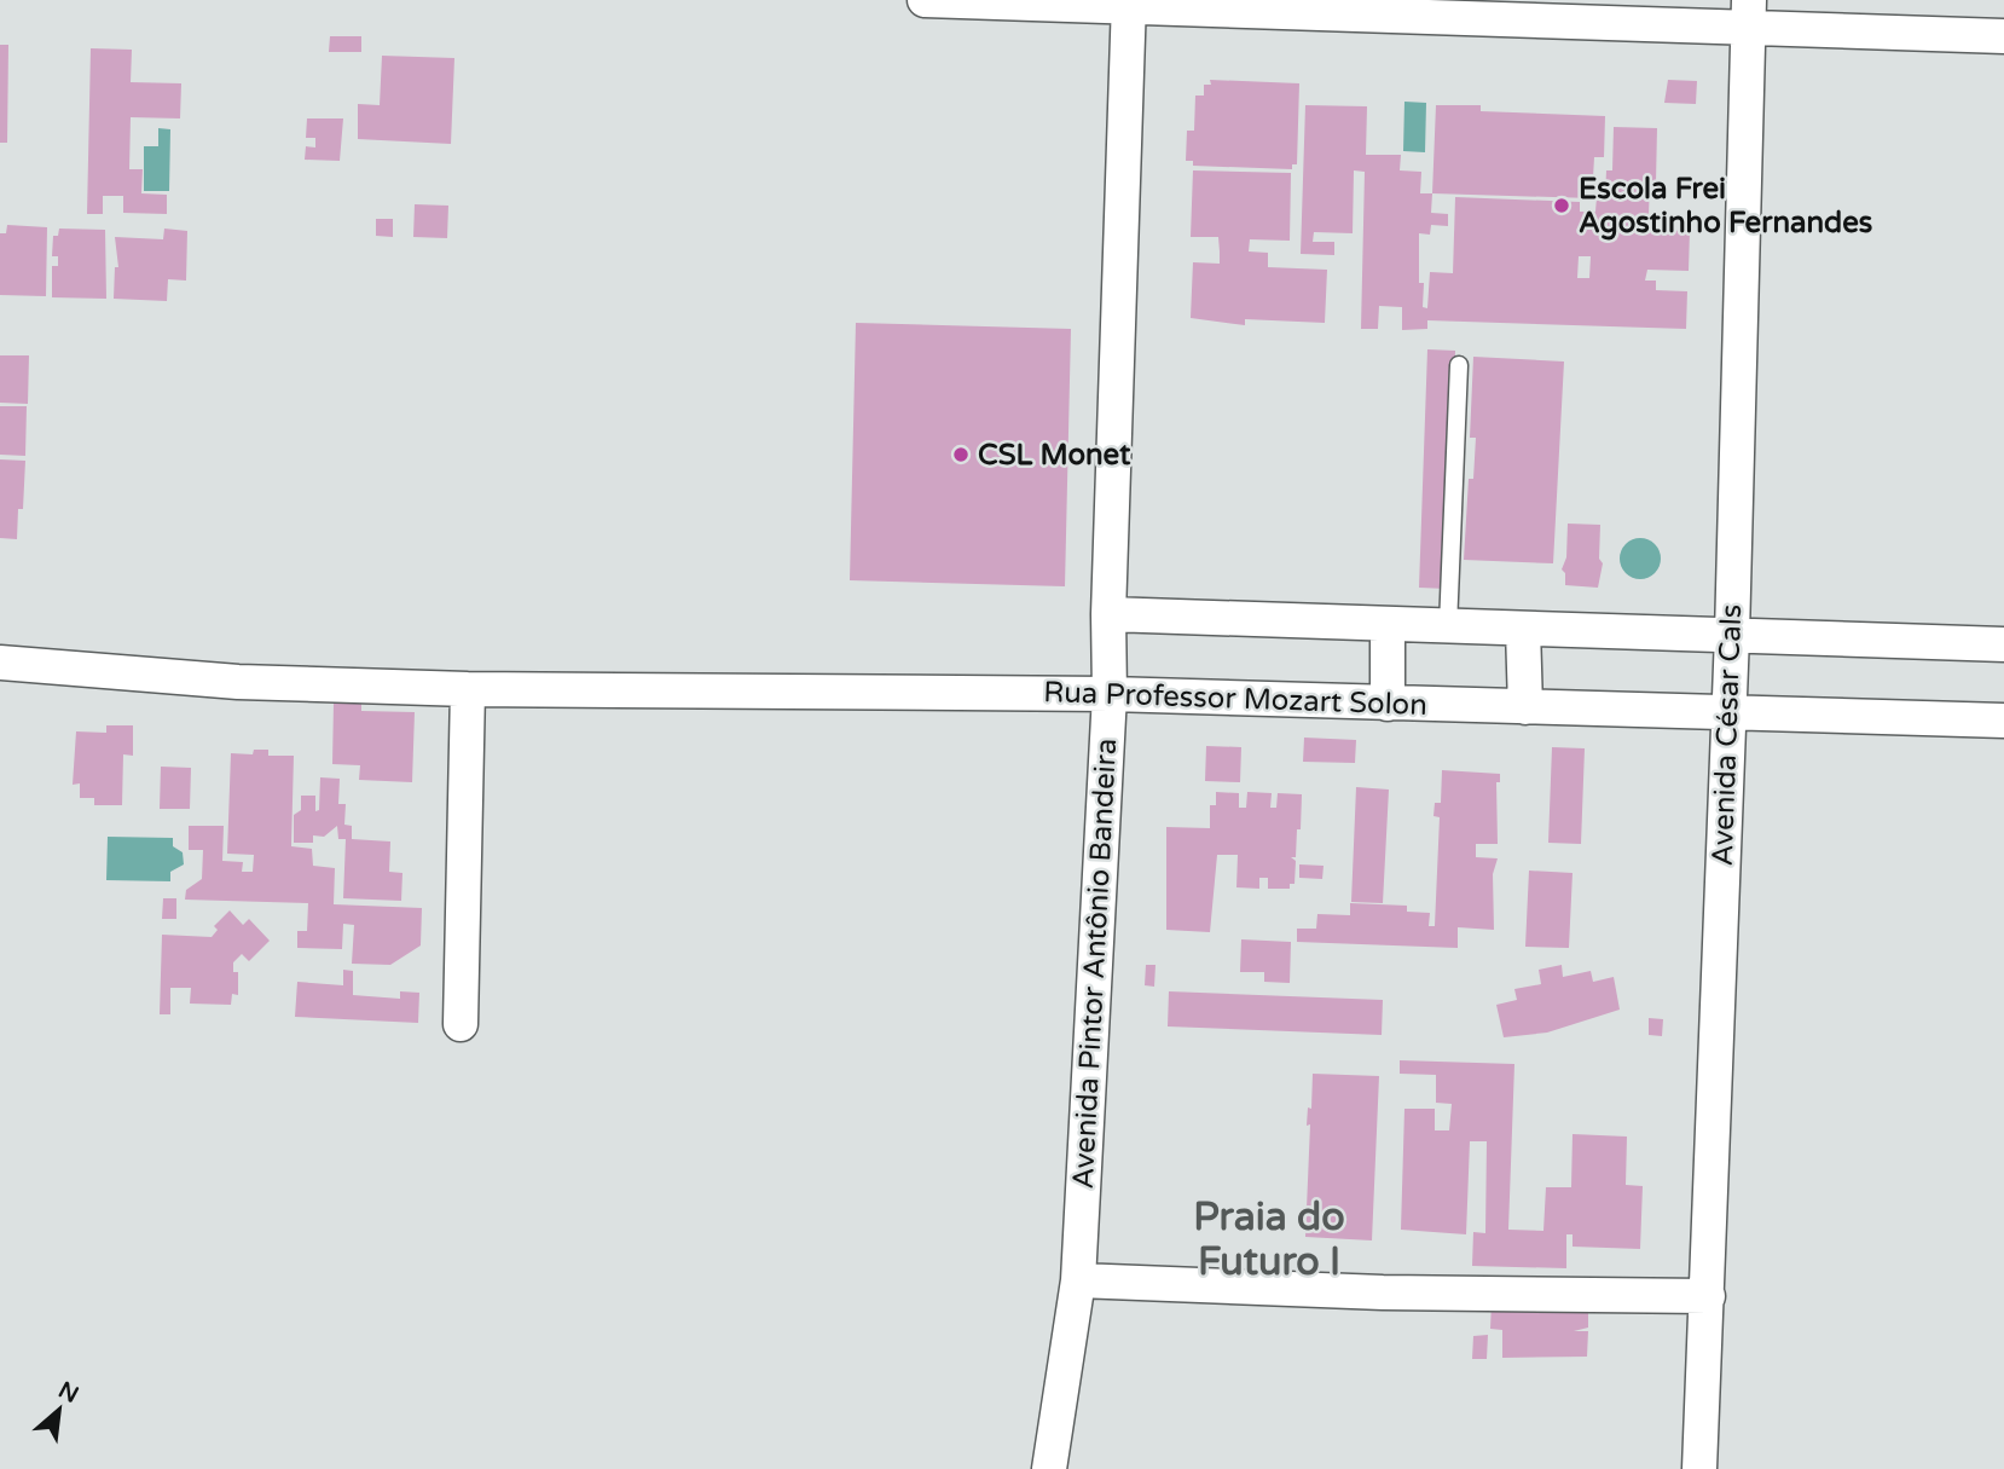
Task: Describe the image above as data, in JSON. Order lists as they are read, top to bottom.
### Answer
{
  "streets": {
    "street": ["Rua Professor Mozart Solon", "Avenida César Cals", "Avenida Pintor Antônio Bandeira"]
  },
  "crossings": [
    ["Rua Professor Mozart Solon", "Avenida César Cals"],
    ["Rua Professor Mozart Solon", "Avenida Pintor Antônio Bandeira"]
  ],
  "districts": ["Praia do Futuro I"],
  "places": ["Escola Frei Agostinho Fernandes", "CSL Monet"],
  "north": "top right"
}
